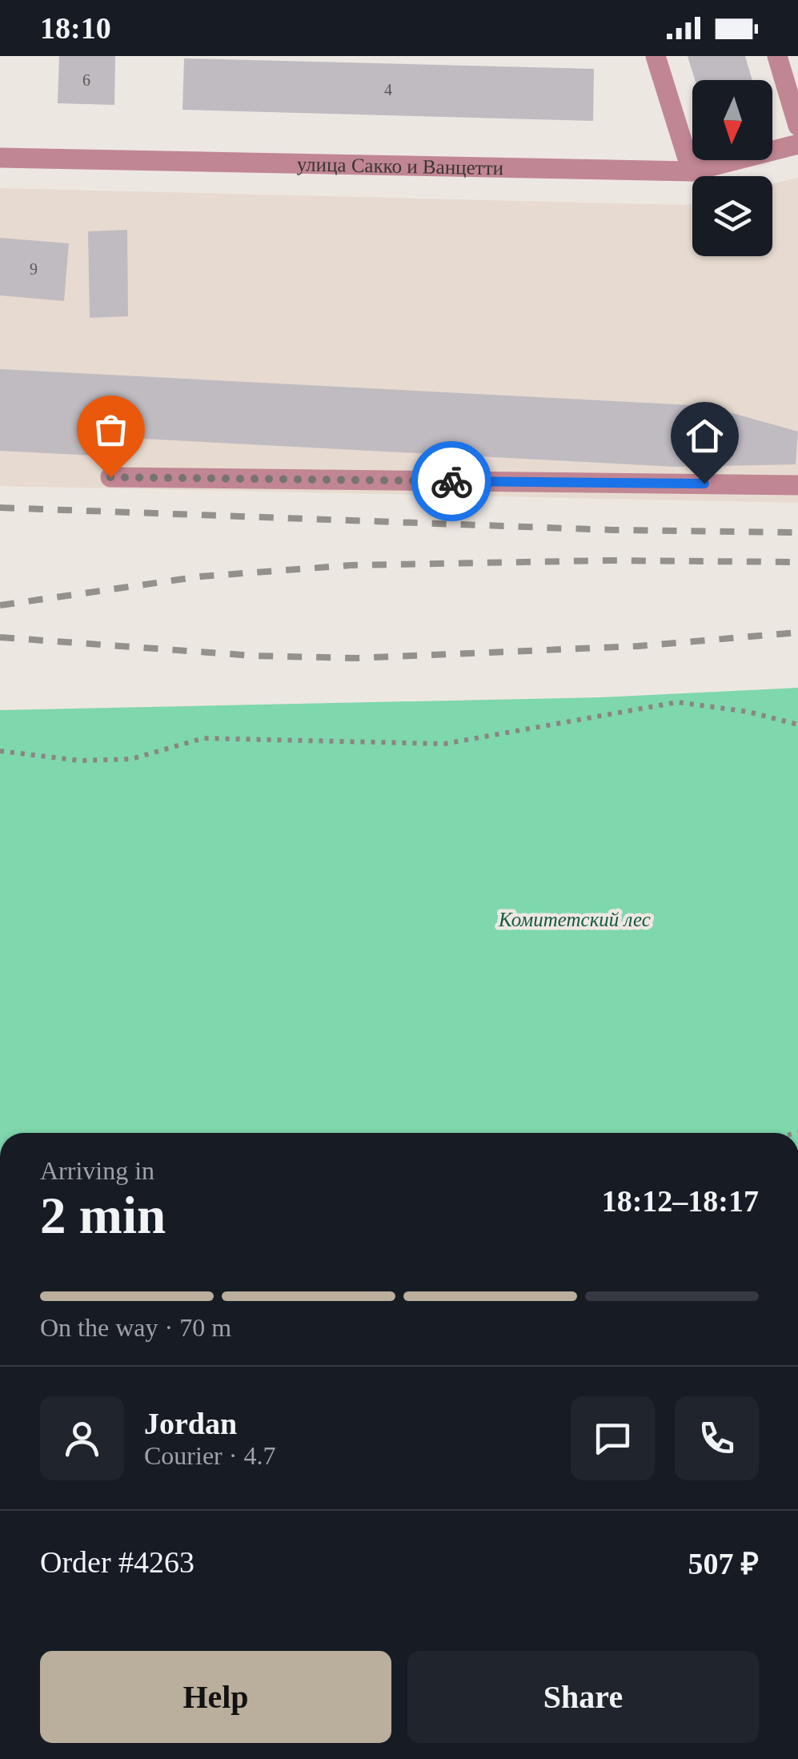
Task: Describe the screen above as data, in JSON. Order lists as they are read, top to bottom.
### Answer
{
  "streets": {
    "street": ["улица Сакко и Ванцетти"]
  },
  "parks": ["Комитетский лес"],
  "house_numbers": ["6", "4", "9"],
  "north": "bottom",
  "page": {
    "status": "18:10",
    "heading": ["2 min", "Arriving in", "18:12–18:17"],
    "panel": [
      "Jordan",
      "Courier · 4.7",
      "Order #4263",
      "507 ₽"
    ],
    "bar": "On the way · 70 m",
    "buttons": ["Help", "Share"]
  }
}
